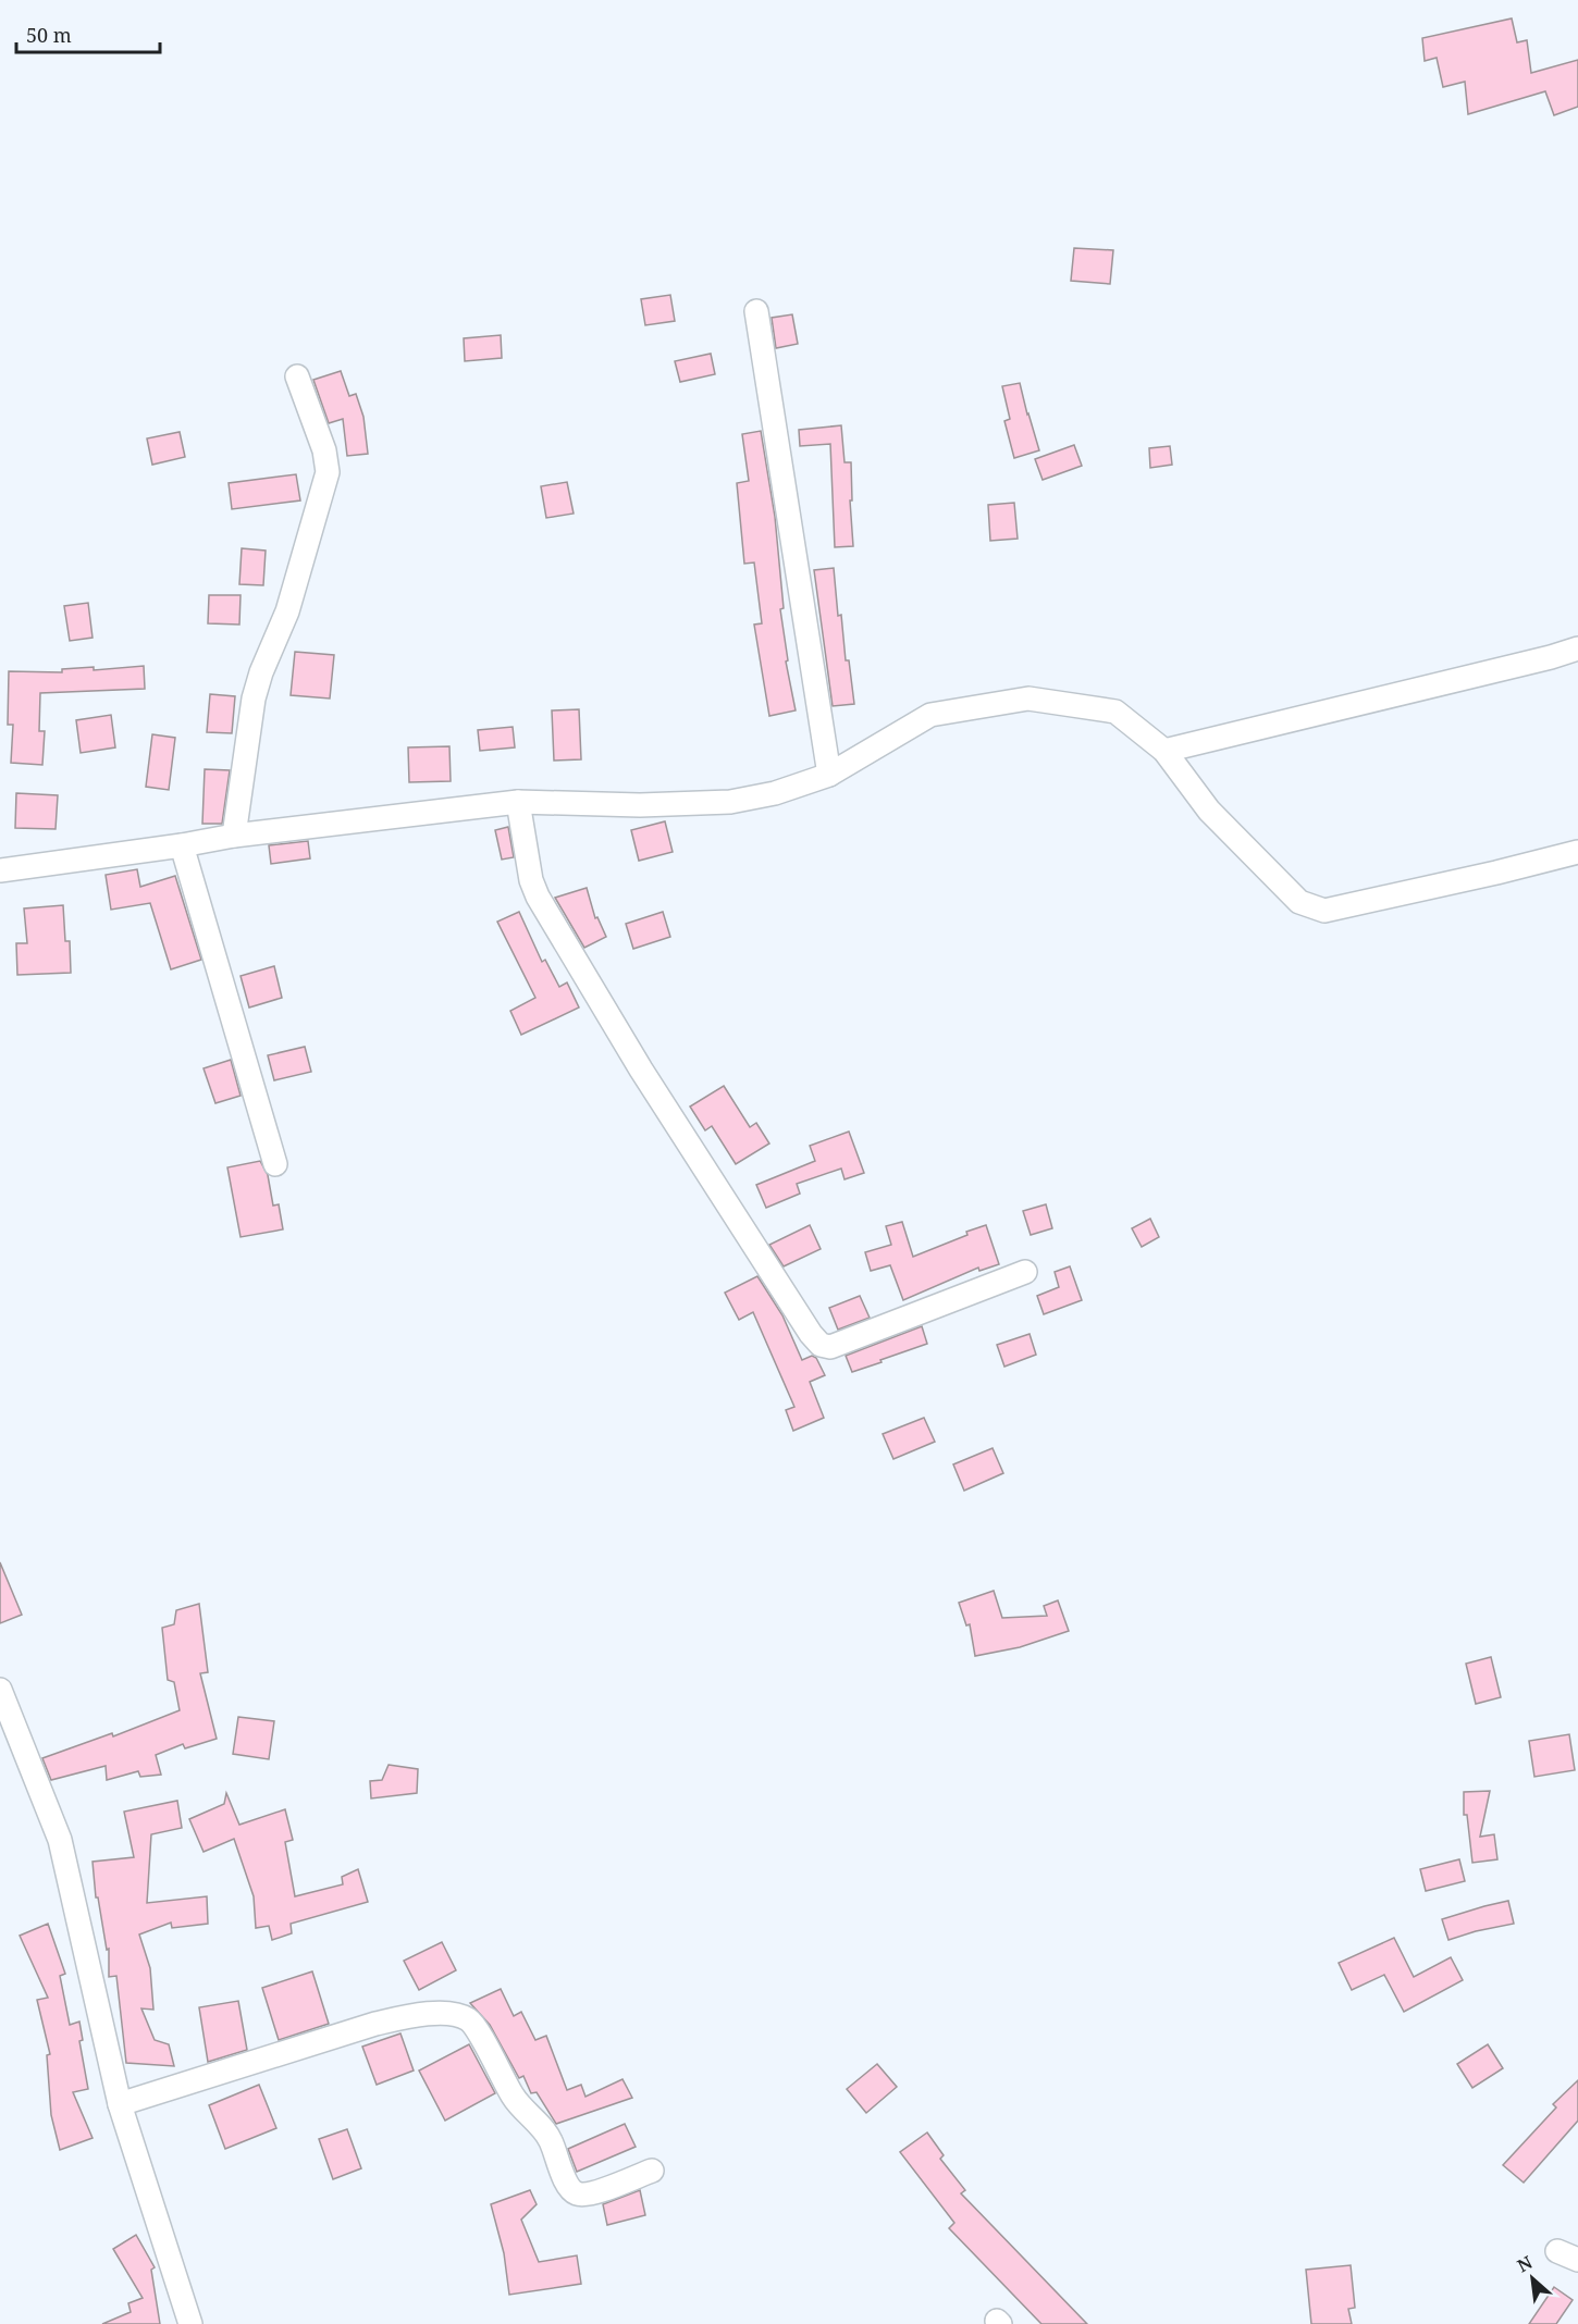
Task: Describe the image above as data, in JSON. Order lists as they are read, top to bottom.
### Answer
{
  "scale_bar": "50 m",
  "north": "top left"
}
